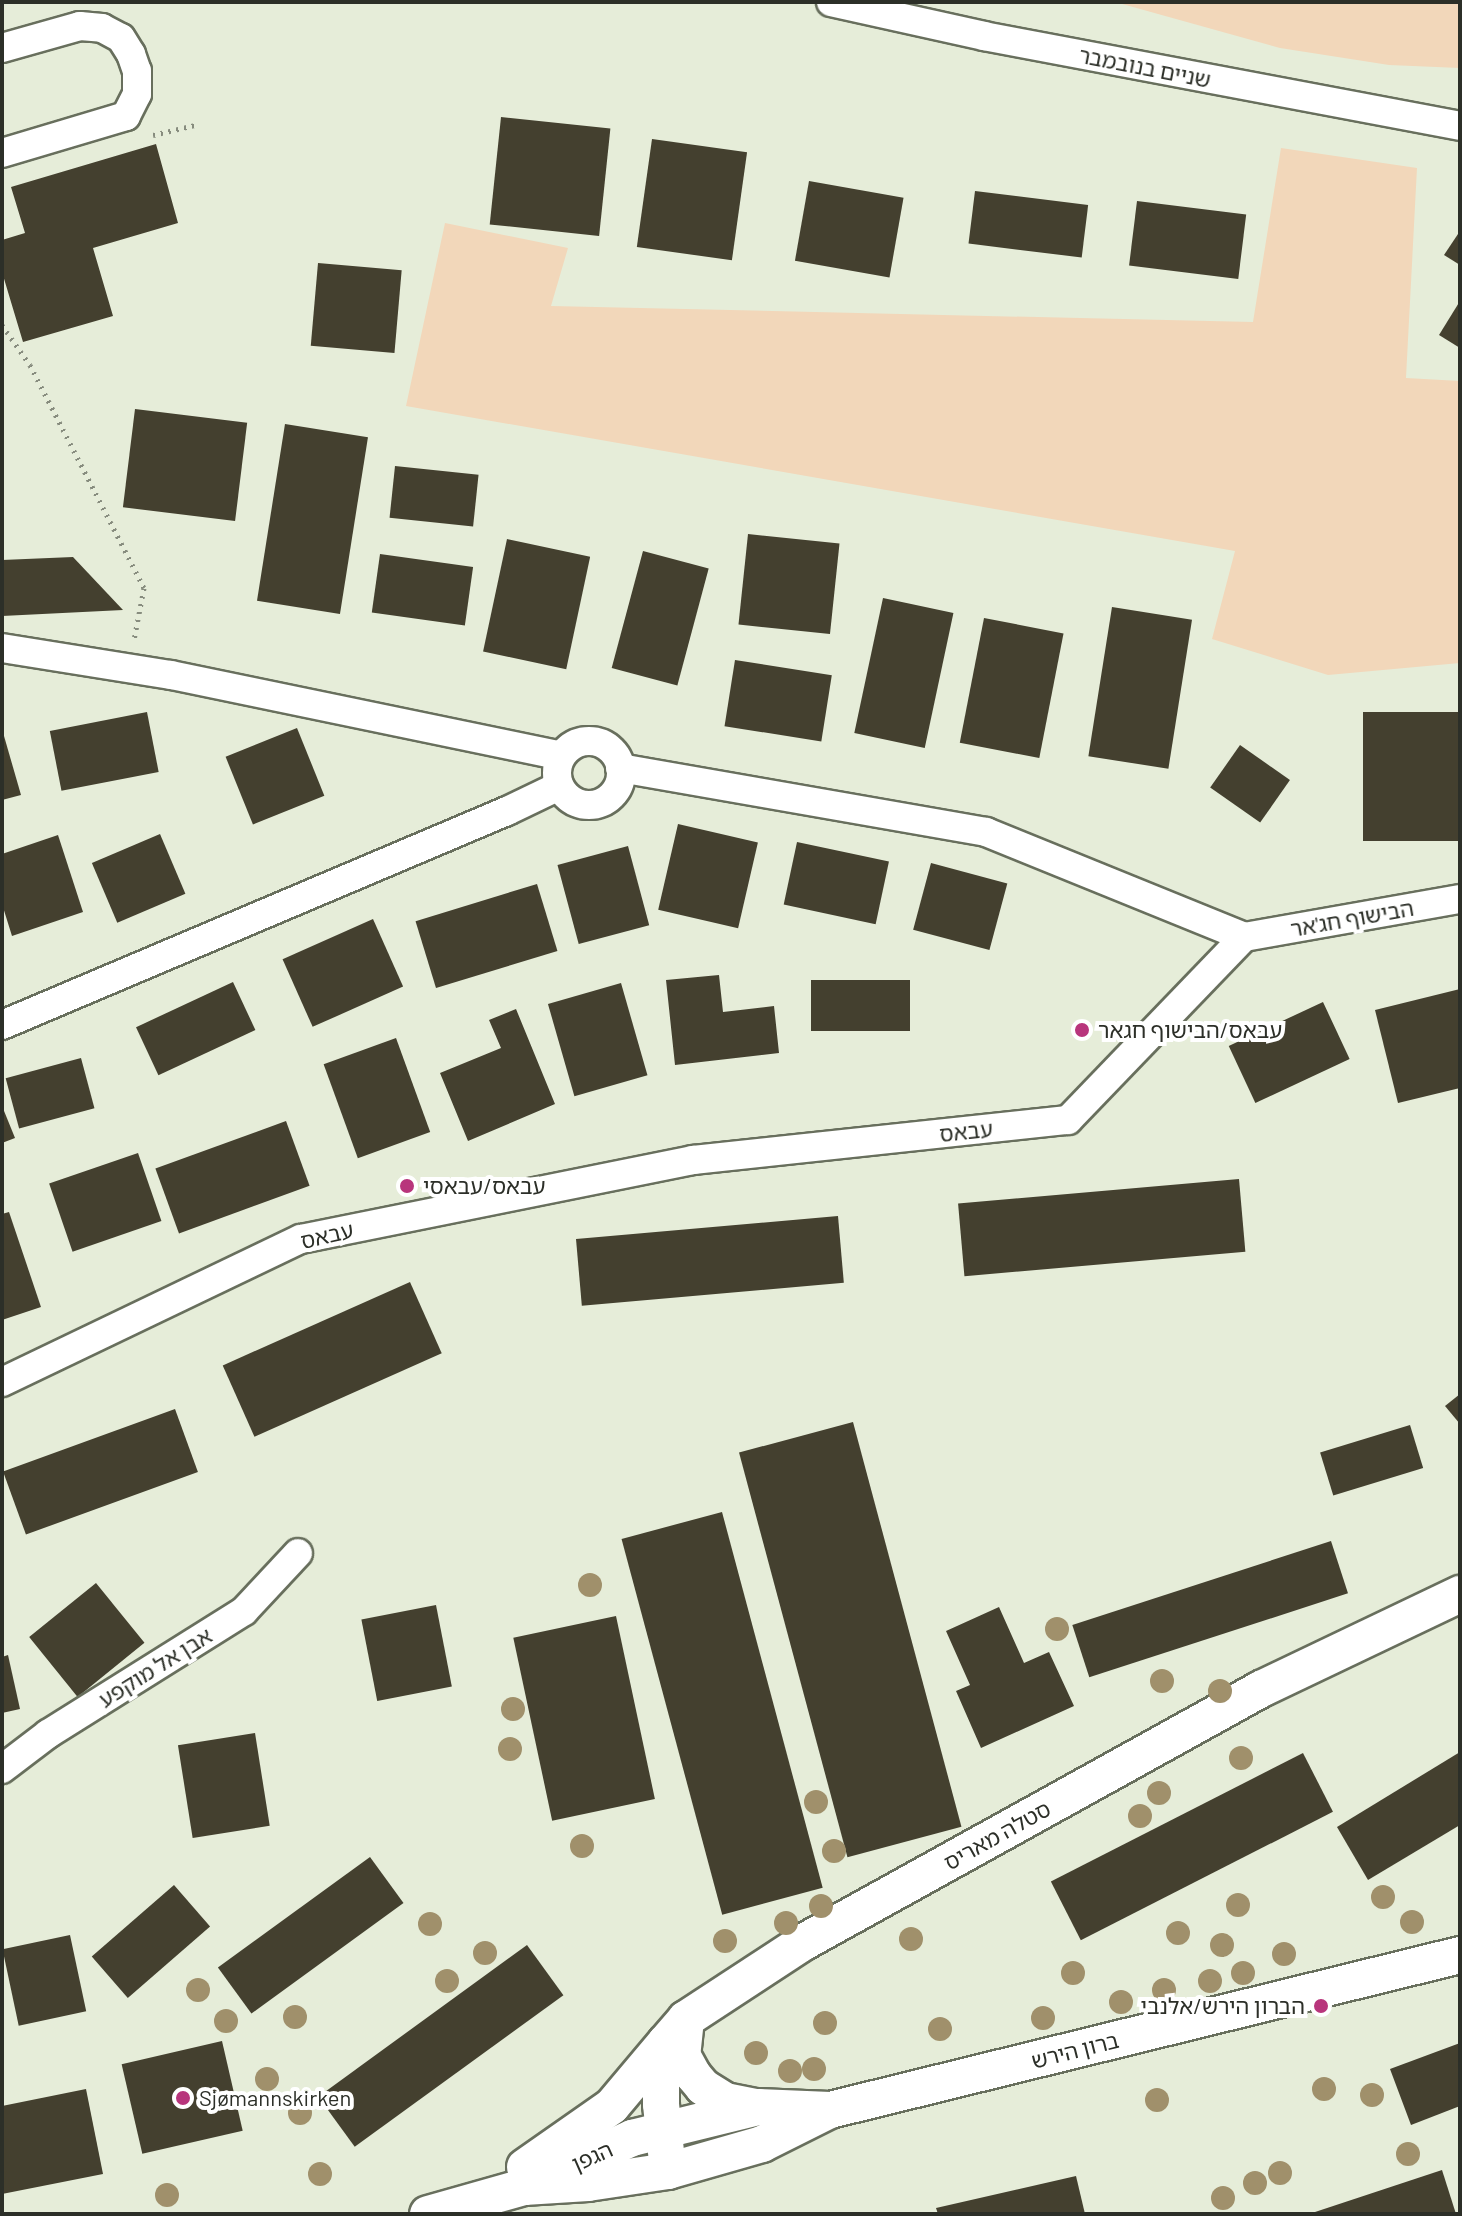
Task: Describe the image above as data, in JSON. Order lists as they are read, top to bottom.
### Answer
{
  "streets": {
    "street": [
      "שניים בנובמבר",
      "הבישוף חג'אר",
      "עבאס",
      "אבן אל מוקפע",
      "סטלה מאריס",
      "ברון הירש",
      "הגפן"
    ]
  },
  "crossings": [
    ["הבישוף חג'אר", "עבאס"],
    ["סטלה מאריס", "הגפן"],
    ["ברון הירש", "הגפן"]
  ],
  "places": [
    "עבאס/הבישוף חגאר",
    "עבאס/עבאסי",
    "הברון הירש/אלנבי",
    "Sjømannskirken"
  ]
}
